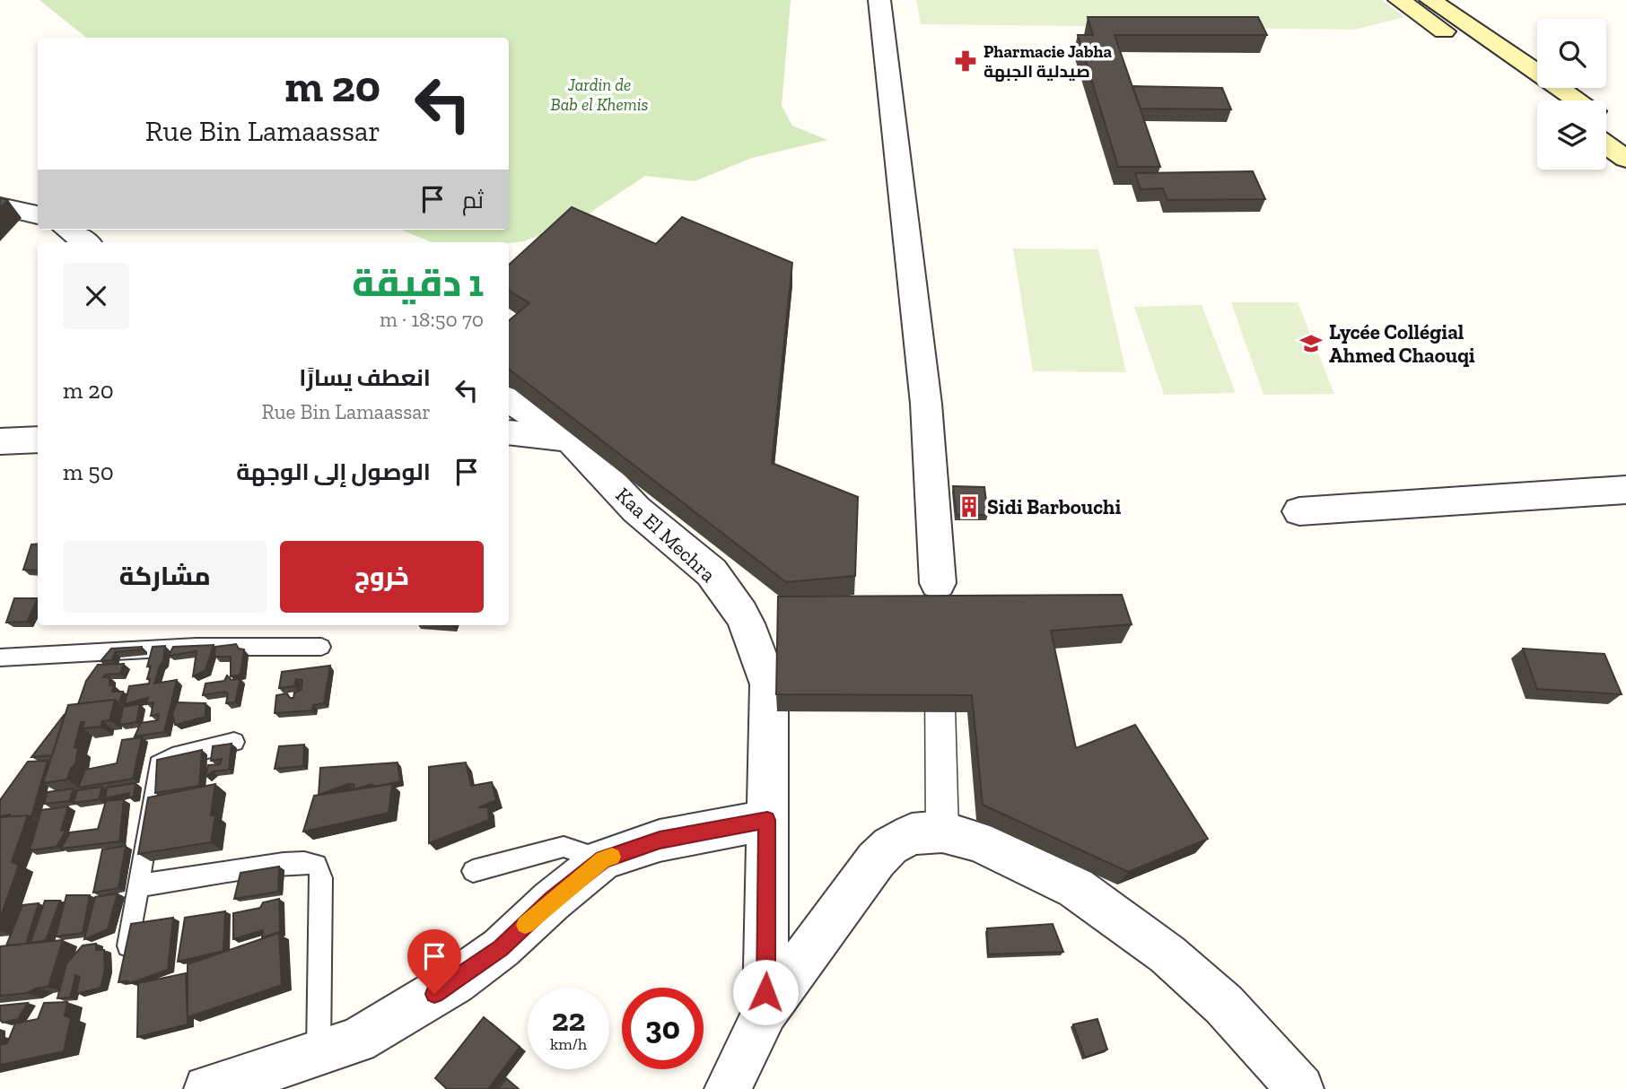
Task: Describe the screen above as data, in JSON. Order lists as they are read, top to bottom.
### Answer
{
  "streets": {
    "street": ["Kaa El Mechra"]
  },
  "parks": ["Jardin de Bab el Khemis"],
  "places": {
    "pharmacy": ["Pharmacie Jabha صيدلية الجبهة"],
    "school or university": ["Lycée Collégial Ahmed Chaouqi"],
    "building": ["Sidi Barbouchi"]
  },
  "page": {
    "turn": ["20 m", "Rue Bin Lamaassar"],
    "then": "ثم",
    "heading": ["1 دقيقة", "70 m · 18:50"],
    "list": [
      {
        "name": "انعطف يسارًا",
        "note": "Rue Bin Lamaassar",
        "value": "20 m"
      },
      {
        "name": "الوصول إلى الوجهة",
        "value": "50 m"
      }
    ],
    "buttons": ["خروج", "مشاركة"],
    "speed": "22 km/h",
    "limit": "30"
  }
}
